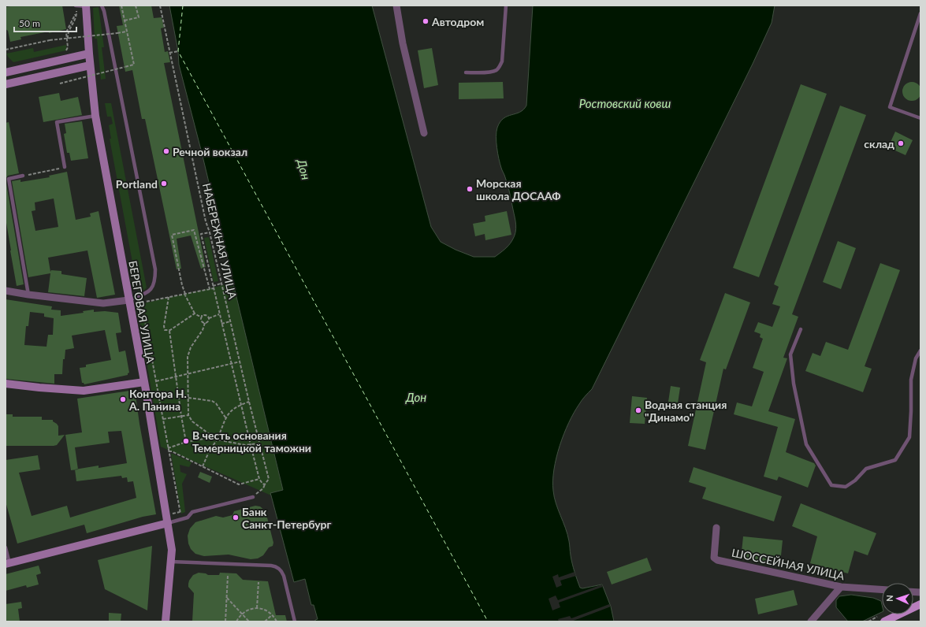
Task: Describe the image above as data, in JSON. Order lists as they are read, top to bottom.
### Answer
{
  "streets": {
    "main road": ["БЕРЕГОВАЯ УЛИЦА"],
    "street": ["ШОССЕЙНАЯ УЛИЦА"],
    "path": ["НАБЕРЕЖНАЯ УЛИЦА"]
  },
  "water": ["Ростовский ковш", "Дон"],
  "places": [
    "Автодром",
    "склад",
    "Речной вокзал",
    "Portland",
    "Морская школа ДОСААФ",
    "Контора Н. А. Панина",
    "Водная станция \"Динамо\"",
    "В честь основания Темерницкой таможни",
    "Банк Санкт-Петербург"
  ],
  "scale_bar": "50 m",
  "north": "left"
}
